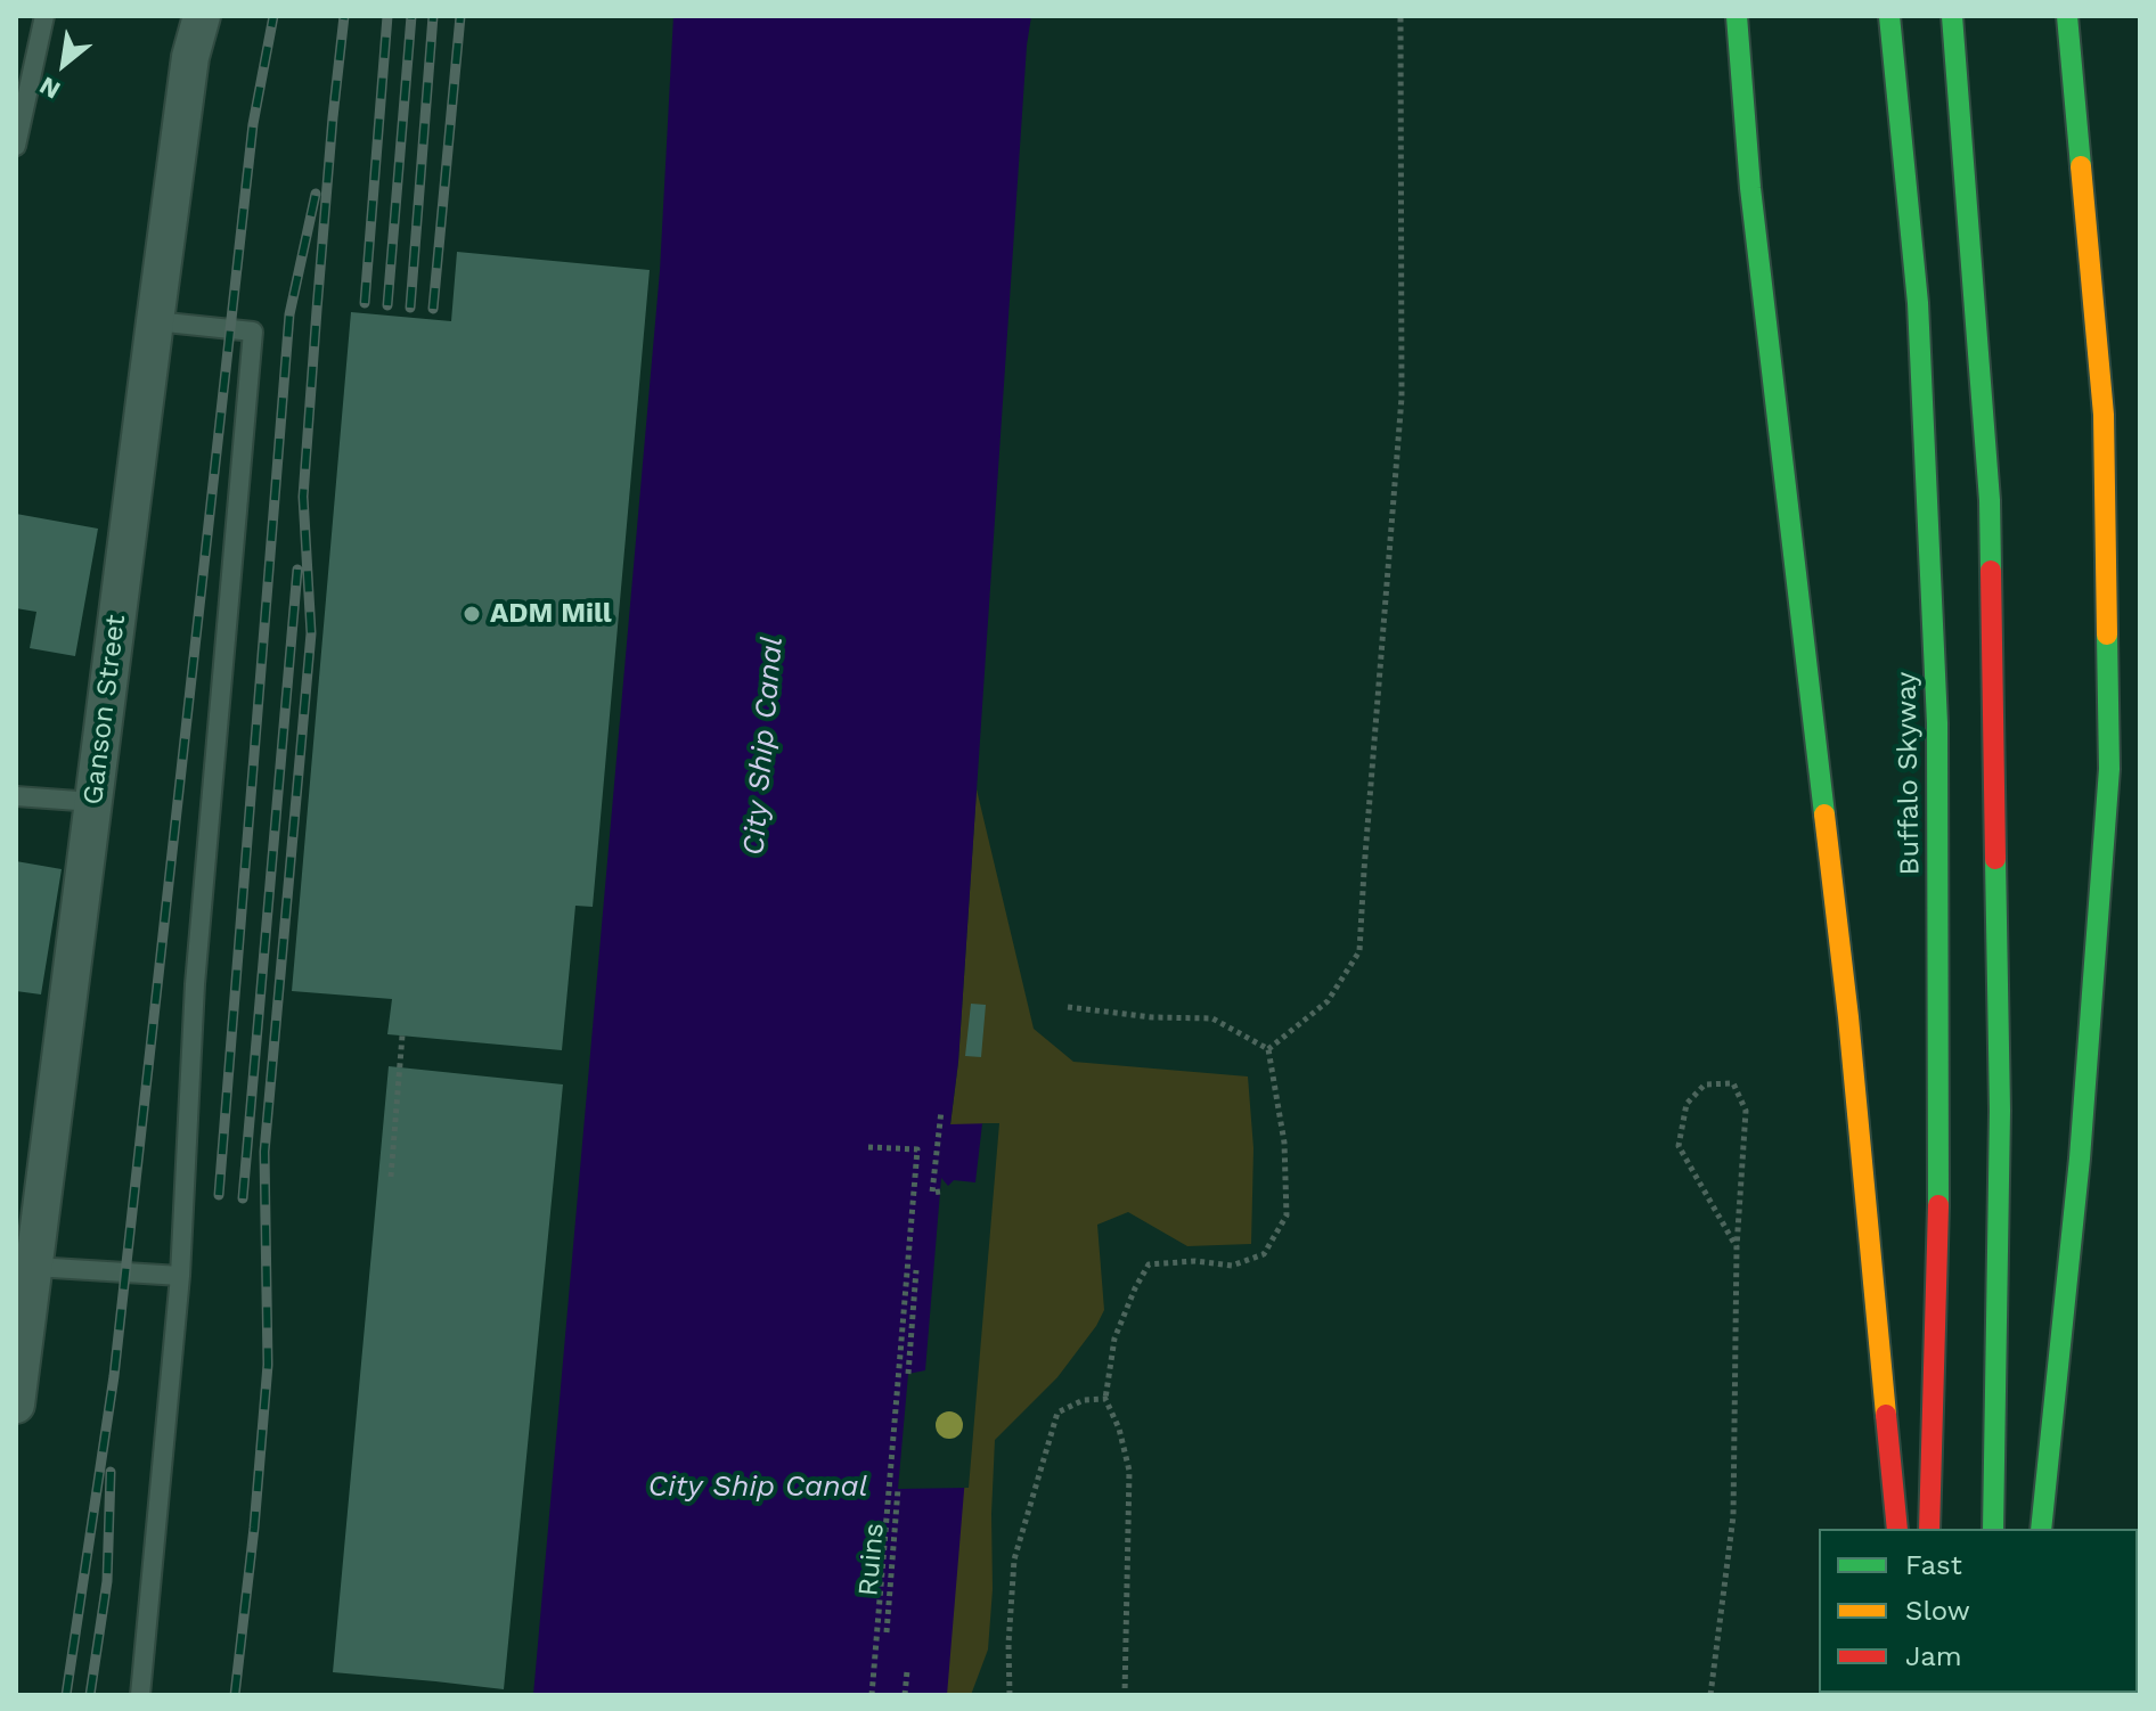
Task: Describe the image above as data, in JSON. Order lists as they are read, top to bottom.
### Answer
{
  "streets": {
    "highway": ["Buffalo Skyway"],
    "street": ["Ganson Street"],
    "path": ["Ruins"]
  },
  "water": ["City Ship Canal"],
  "places": ["ADM Mill"],
  "legend": ["Fast", "Slow", "Jam"],
  "north": "bottom left"
}
